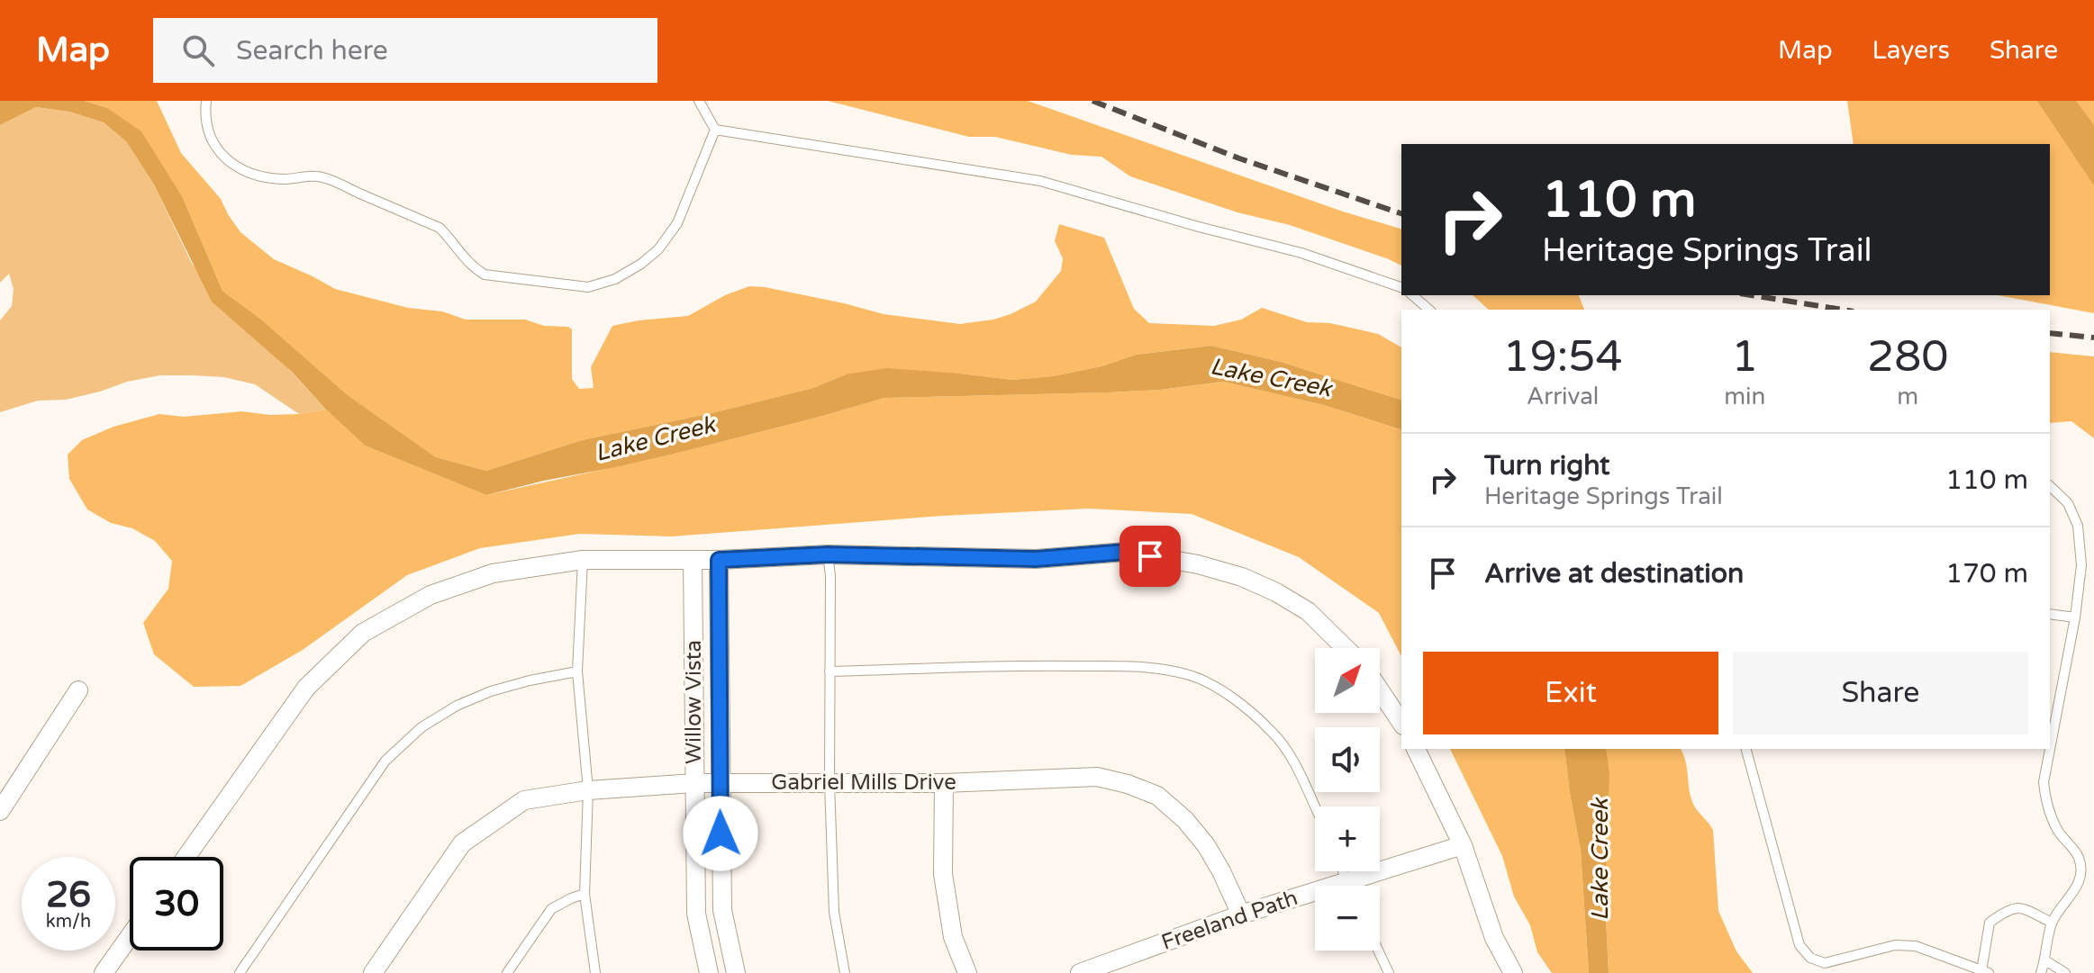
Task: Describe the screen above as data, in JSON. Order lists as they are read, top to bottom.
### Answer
{
  "streets": {
    "street": ["Willow Vista", "Gabriel Mills Drive", "Freeland Path"]
  },
  "crossings": [
    ["Willow Vista", "Gabriel Mills Drive"],
    ["Gabriel Mills Drive", "Freeland Path"]
  ],
  "water": ["Lake Creek"],
  "north": "top right",
  "page": {
    "header": "Map",
    "search": "Search here",
    "nav": ["Map", "Layers", "Share"],
    "turn": ["110 m", "Heritage Springs Trail"],
    "eta": [
      "19:54",
      "Arrival",
      "1",
      "min",
      "280",
      "m"
    ],
    "list": [
      {
        "name": "Turn right",
        "note": "Heritage Springs Trail",
        "value": "110 m"
      },
      {
        "name": "Arrive at destination",
        "value": "170 m"
      }
    ],
    "buttons": ["Exit", "Share"],
    "map_buttons": ["+", "−"],
    "speed": "26 km/h",
    "limit": "30"
  }
}
